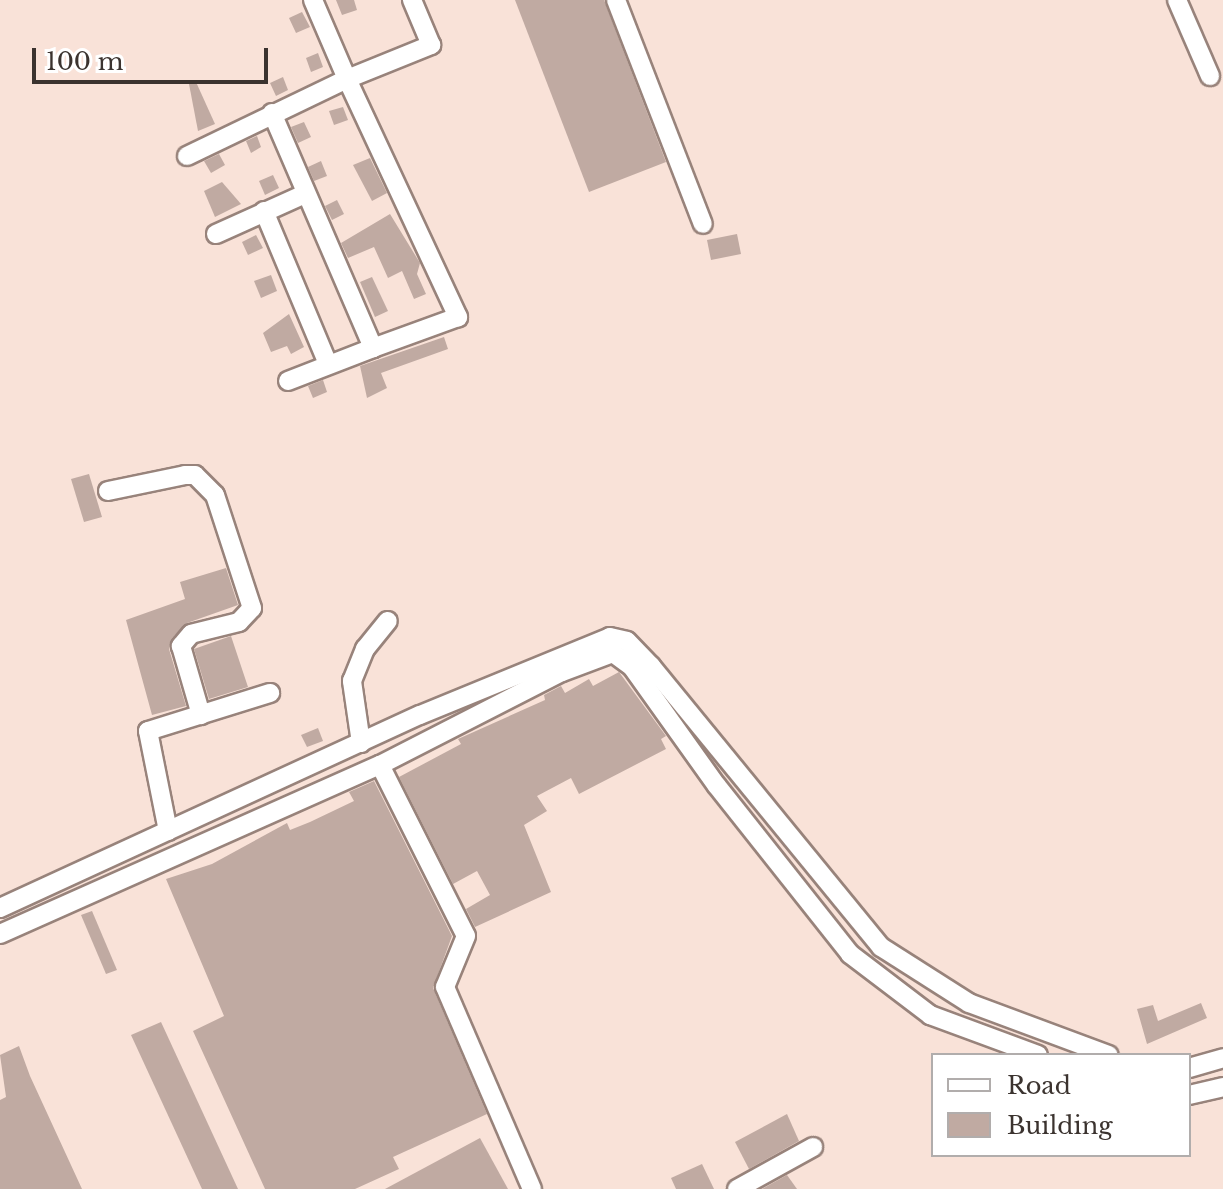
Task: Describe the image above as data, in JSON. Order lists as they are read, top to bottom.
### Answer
{
  "legend": ["Road", "Building"],
  "scale_bar": "100 m"
}
